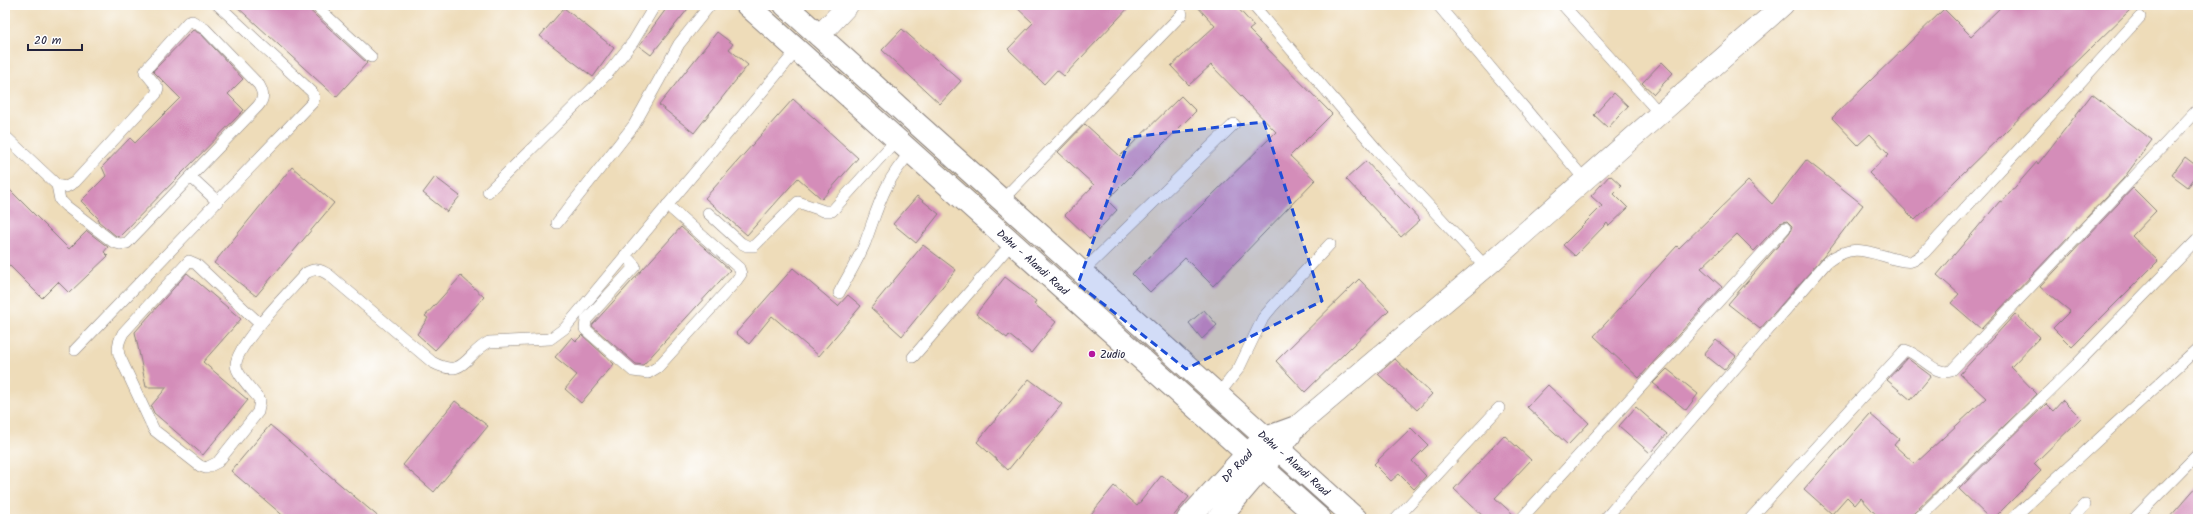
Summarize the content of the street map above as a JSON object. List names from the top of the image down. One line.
{"streets":{"main road":["Dehu - Alandi Road","DP Road"]},"crossings":[["Dehu - Alandi Road","DP Road"]],"places":["Zudio"],"scale_bar":"20 m"}
